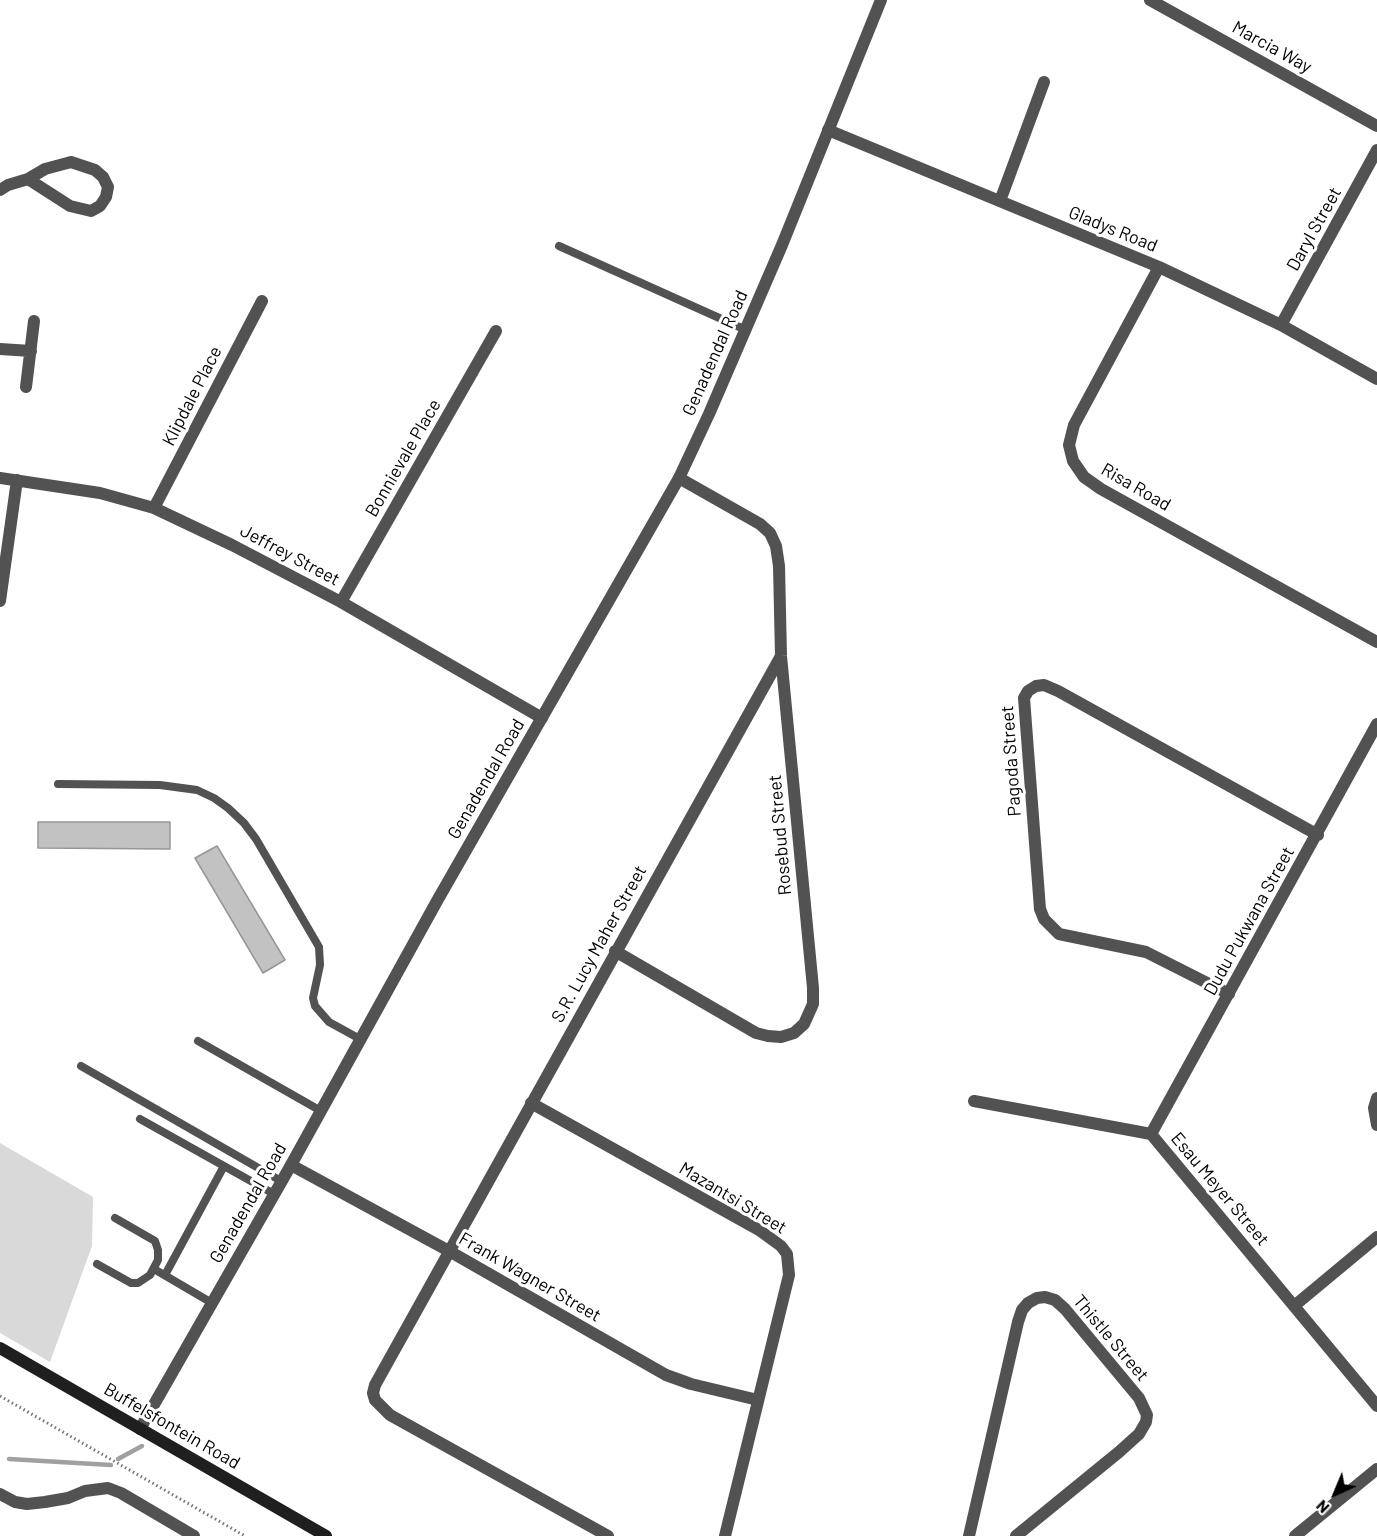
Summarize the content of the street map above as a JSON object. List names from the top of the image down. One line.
{"streets":{"main road":["Buffelsfontein Road"],"street":["Marcia Way","Gladys Road","Daryl Street","Genadendal Road","Klipdale Place","Bonnievale Place","Risa Road","Jeffrey Street","Pagoda Street","Rosebud Street","Dudu Pukwana Street","S.R. Lucy Maher Street","Esau Meyer Street","Mazantsi Street","Frank Wagner Street","Thistle Street"]},"crossings":[["Gladys Road","Daryl Street"],["Gladys Road","Genadendal Road"],["Gladys Road","Risa Road"],["Genadendal Road","Jeffrey Street"],["Genadendal Road","Rosebud Street"],["Genadendal Road","Frank Wagner Street"],["Genadendal Road","Buffelsfontein Road"],["Klipdale Place","Jeffrey Street"],["Bonnievale Place","Jeffrey Street"],["Pagoda Street","Dudu Pukwana Street"],["Rosebud Street","S.R. Lucy Maher Street"],["Dudu Pukwana Street","Esau Meyer Street"],["S.R. Lucy Maher Street","Mazantsi Street"],["S.R. Lucy Maher Street","Frank Wagner Street"],["Mazantsi Street","Frank Wagner Street"]],"north":"bottom left"}
